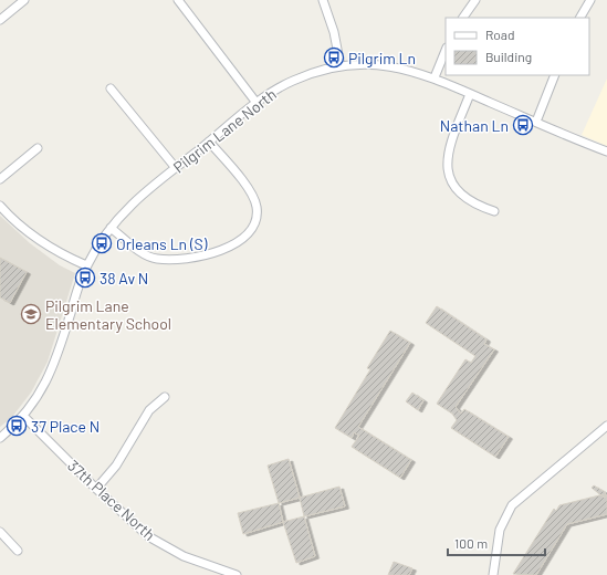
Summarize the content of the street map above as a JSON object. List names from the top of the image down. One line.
{"streets":{"street":["Pilgrim Lane North","37th Place North"]},"crossings":[["Pilgrim Lane North","37th Place North"]],"places":{"bus stop":["Pilgrim Ln","Nathan Ln","Orleans Ln (S)","38 Av N","37 Place N"],"school or university":["Pilgrim Lane Elementary School"]},"legend":["Road","Building"],"scale_bar":"100 m"}
